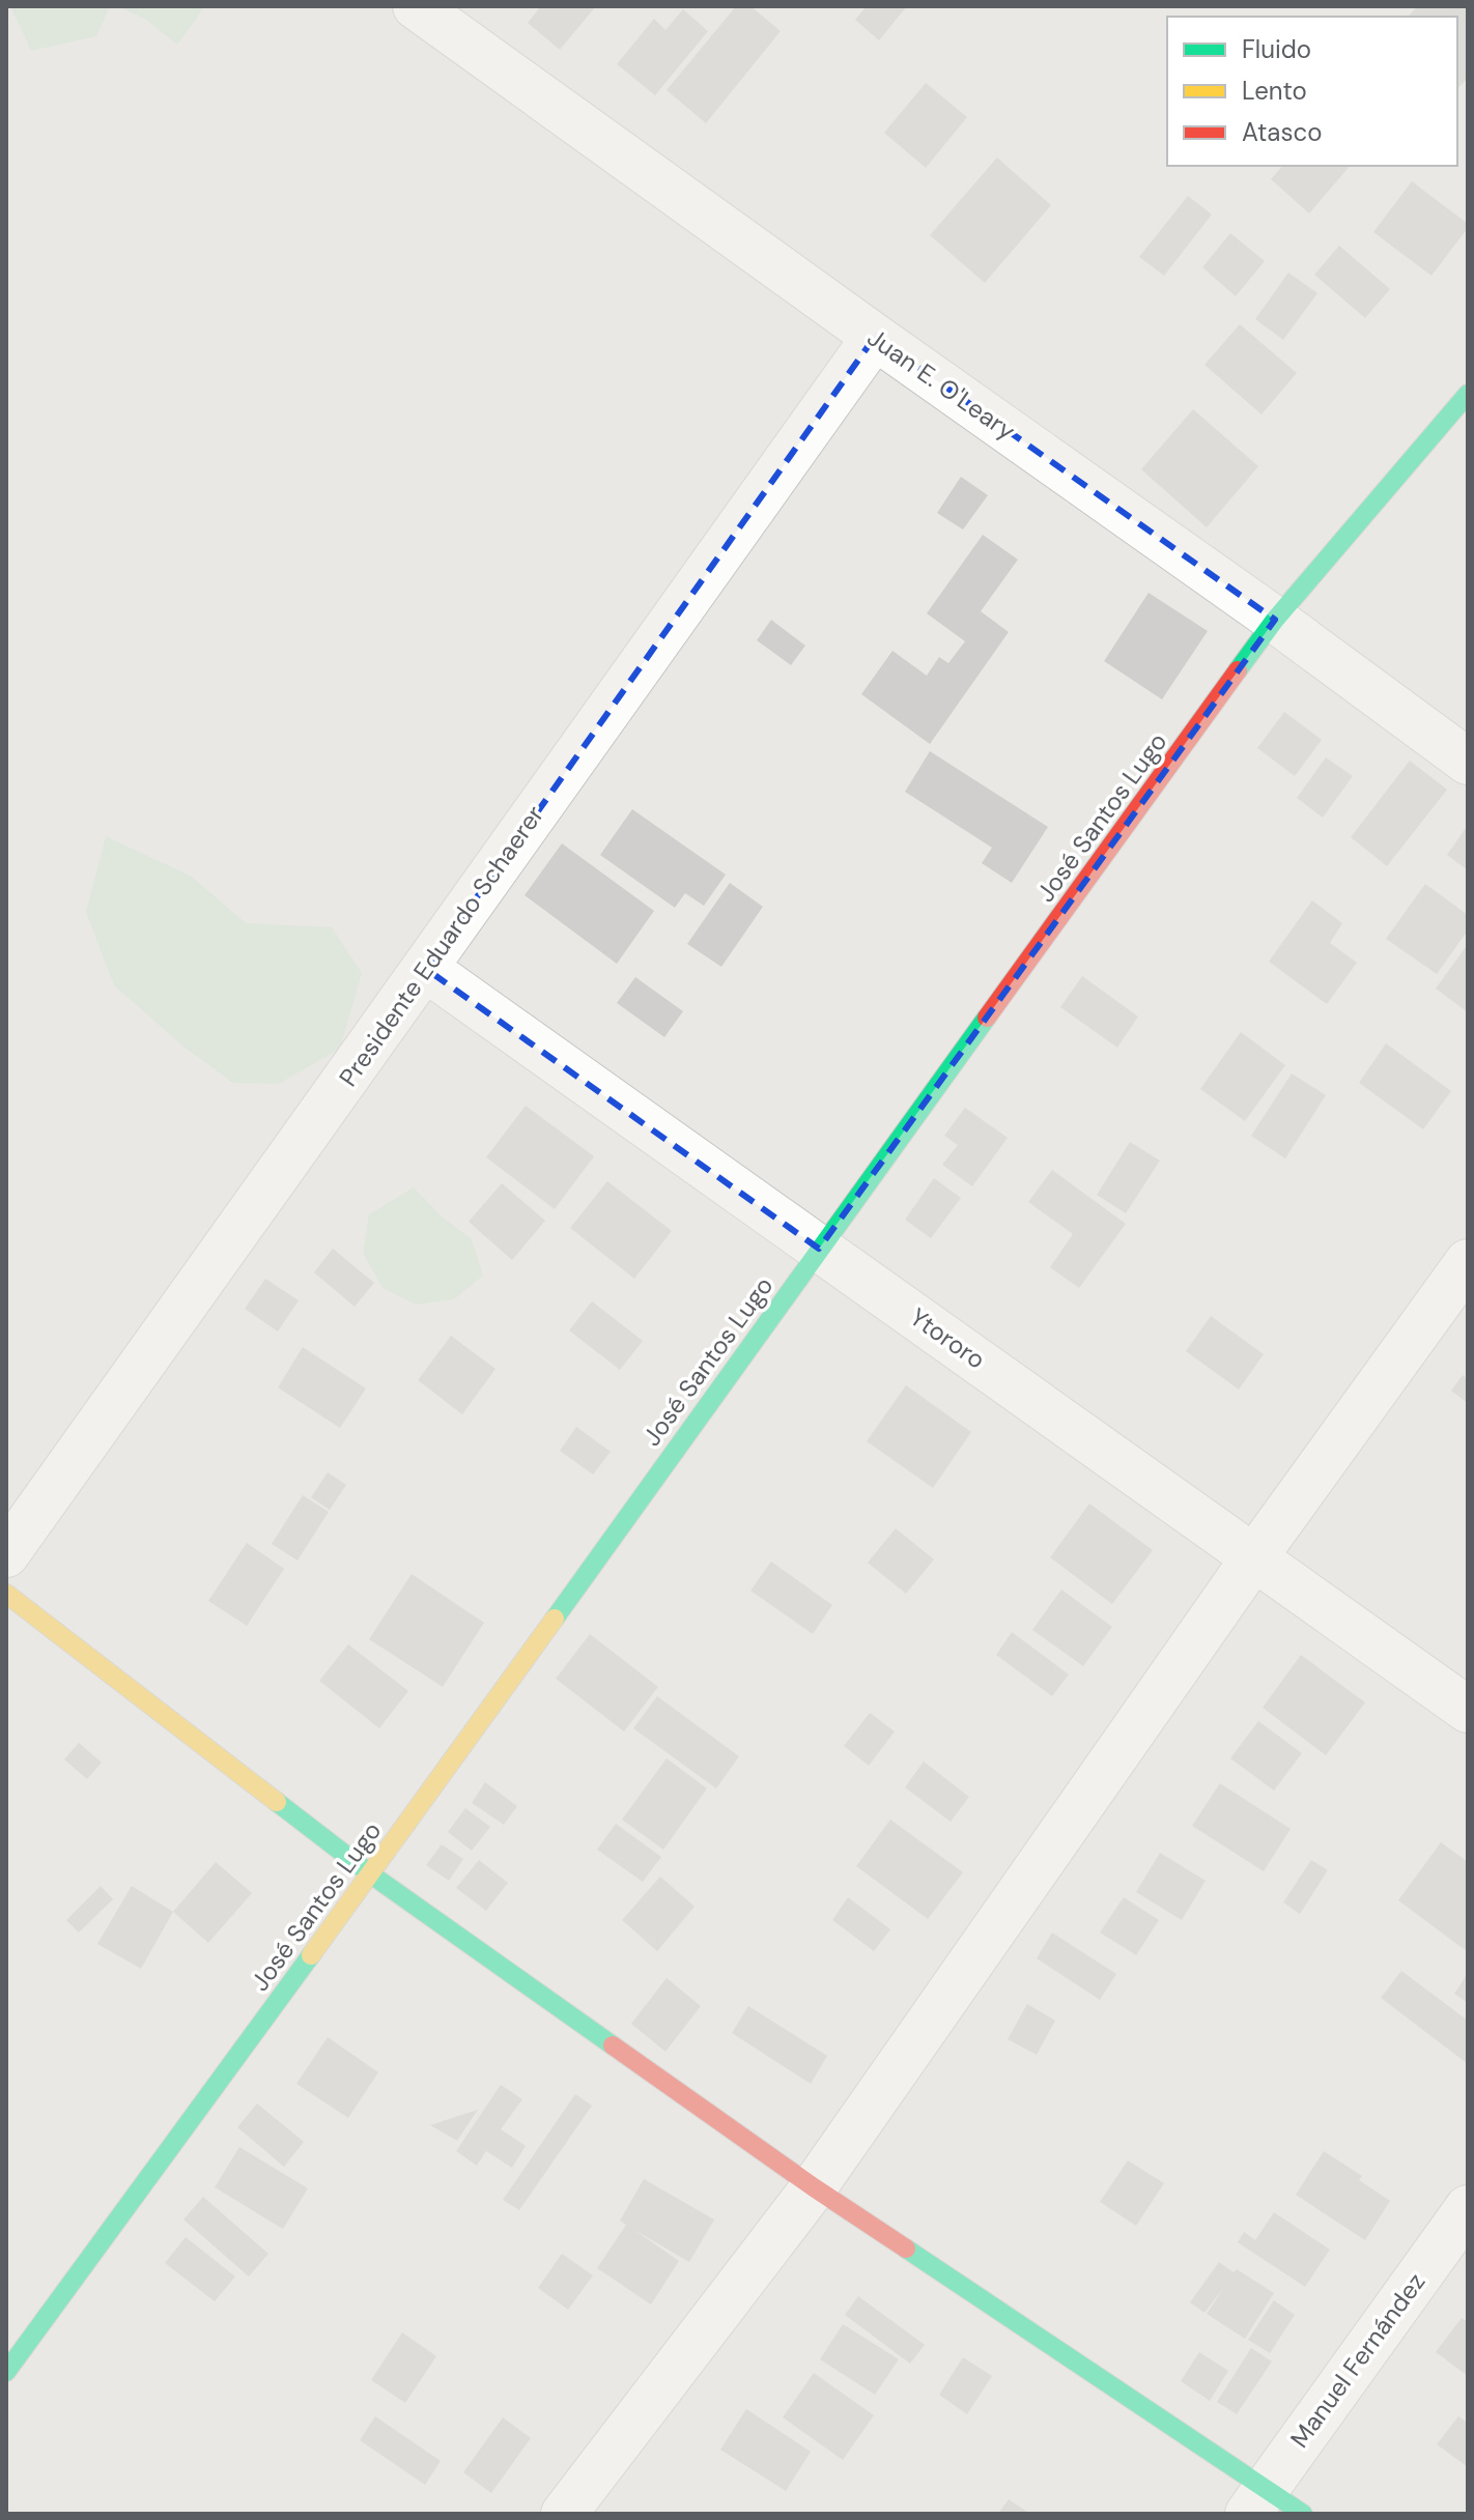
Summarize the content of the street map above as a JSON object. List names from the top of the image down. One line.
{"streets":{"street":["Juan E. O'Leary","José Santos Lugo","Presidente Eduardo Schaerer","Ytororo","Manuel Fernández"]},"crossings":[["Juan E. O'Leary","José Santos Lugo"],["Juan E. O'Leary","Presidente Eduardo Schaerer"],["José Santos Lugo","Ytororo"],["Presidente Eduardo Schaerer","Ytororo"]],"legend":["Fluido","Lento","Atasco"]}
